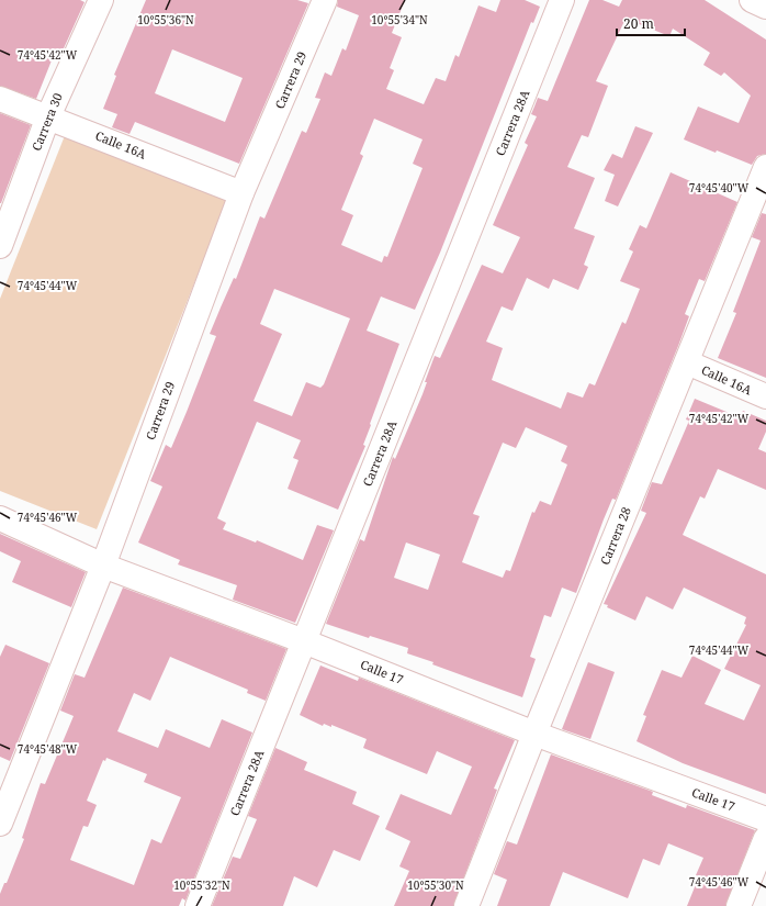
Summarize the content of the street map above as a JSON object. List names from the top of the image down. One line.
{"streets":{"street":["Carrera 29","Carrera 30","Carrera 28A","Calle 16A","Carrera 28","Calle 17"]},"crossings":[["Carrera 29","Calle 16A"],["Carrera 29","Calle 17"],["Carrera 30","Calle 16A"],["Carrera 28A","Calle 17"],["Calle 16A","Carrera 28"],["Carrera 28","Calle 17"]],"scale_bar":"20 m","coordinates":["10°55'36\"N","10°55'34\"N","74°45'42\"W","74°45'40\"W","74°45'44\"W","74°45'46\"W","74°45'48\"W","10°55'32\"N","10°55'30\"N"]}
